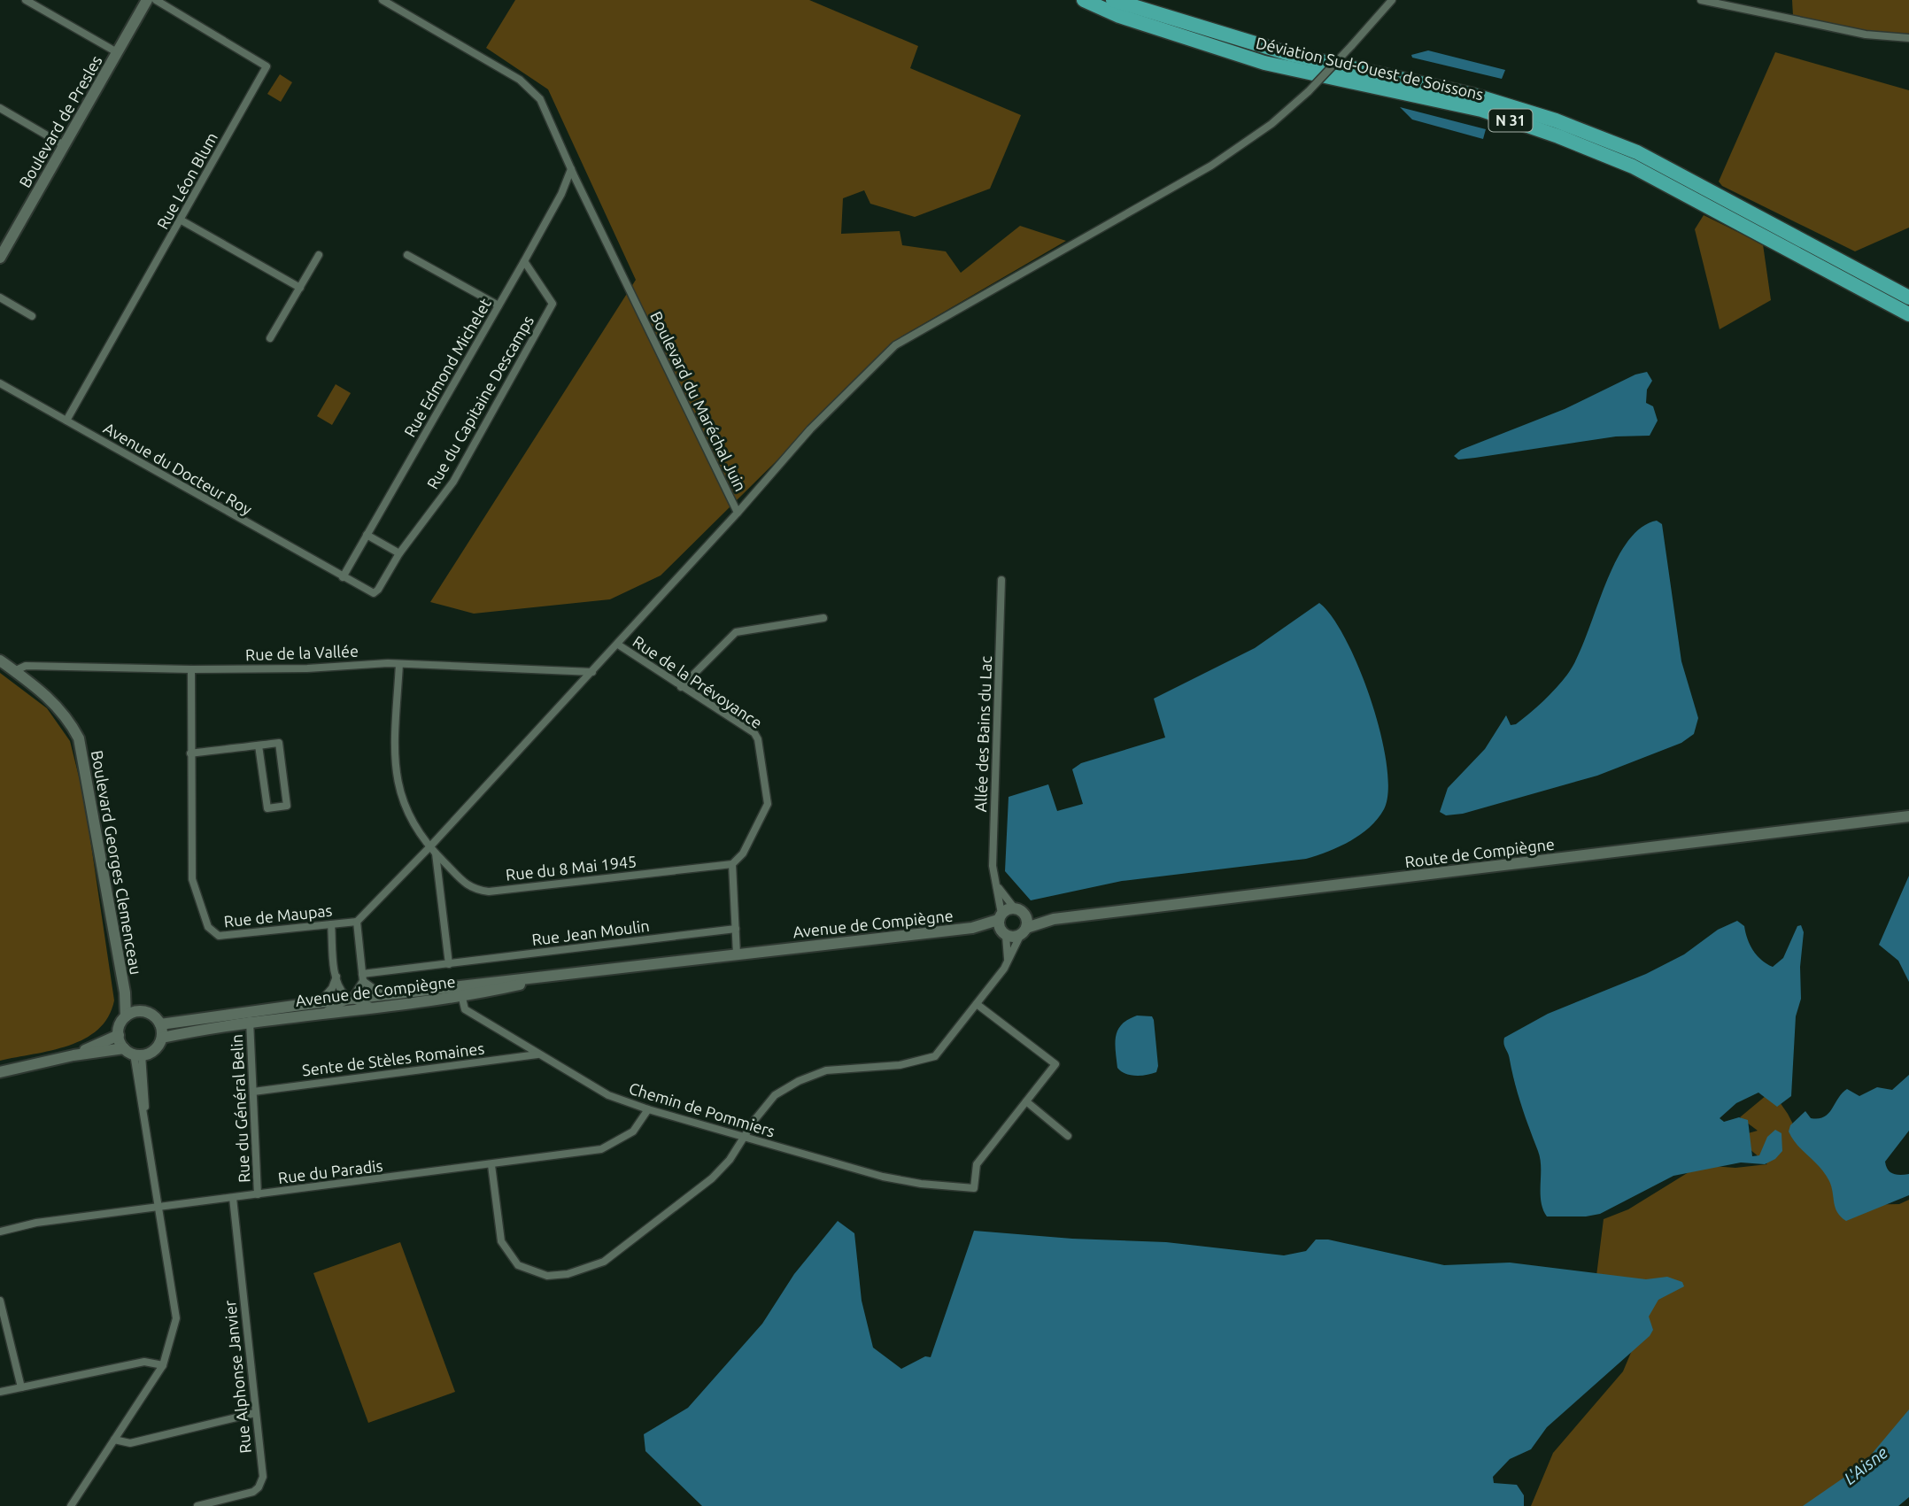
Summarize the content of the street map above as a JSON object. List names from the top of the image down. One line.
{"streets":{"highway":["Déviation Sud-Ouest de Soissons","N 31"],"main road":["Boulevard de Presles","Route de Compiègne","Boulevard Georges Clemenceau","Avenue de Compiègne"],"street":["Rue Léon Blum","Rue Edmond Michelet","Boulevard du Maréchal Juin","Rue du Capitaine Descamps","Avenue du Docteur Roy","Rue de la Vallée","Rue de la Prévoyance","Allée des Bains du Lac","Rue du 8 Mai 1945","Rue de Maupas","Rue Jean Moulin","Sente de Stèles Romaines","Rue du Général Belin","Chemin de Pommiers","Rue du Paradis","Rue Alphonse Janvier"]},"crossings":[["Rue Léon Blum","Avenue du Docteur Roy"],["Rue Edmond Michelet","Boulevard du Maréchal Juin"],["Rue Edmond Michelet","Rue du Capitaine Descamps"],["Rue Edmond Michelet","Avenue du Docteur Roy"],["Boulevard du Maréchal Juin","Rue de la Vallée"],["Boulevard du Maréchal Juin","Rue de la Prévoyance"],["Boulevard du Maréchal Juin","Rue du 8 Mai 1945"],["Boulevard du Maréchal Juin","Rue de Maupas"],["Rue du Capitaine Descamps","Avenue du Docteur Roy"],["Rue de la Vallée","Boulevard Georges Clemenceau"],["Rue de la Vallée","Rue de Maupas"],["Rue de la Prévoyance","Rue du 8 Mai 1945"],["Allée des Bains du Lac","Avenue de Compiègne"],["Boulevard Georges Clemenceau","Avenue de Compiègne"],["Avenue de Compiègne","Rue du Général Belin"],["Avenue de Compiègne","Chemin de Pommiers"],["Sente de Stèles Romaines","Rue du Général Belin"],["Sente de Stèles Romaines","Chemin de Pommiers"],["Rue du Général Belin","Rue du Paradis"],["Chemin de Pommiers","Rue du Paradis"],["Rue du Paradis","Rue Alphonse Janvier"]],"water":["L'Aisne"]}
